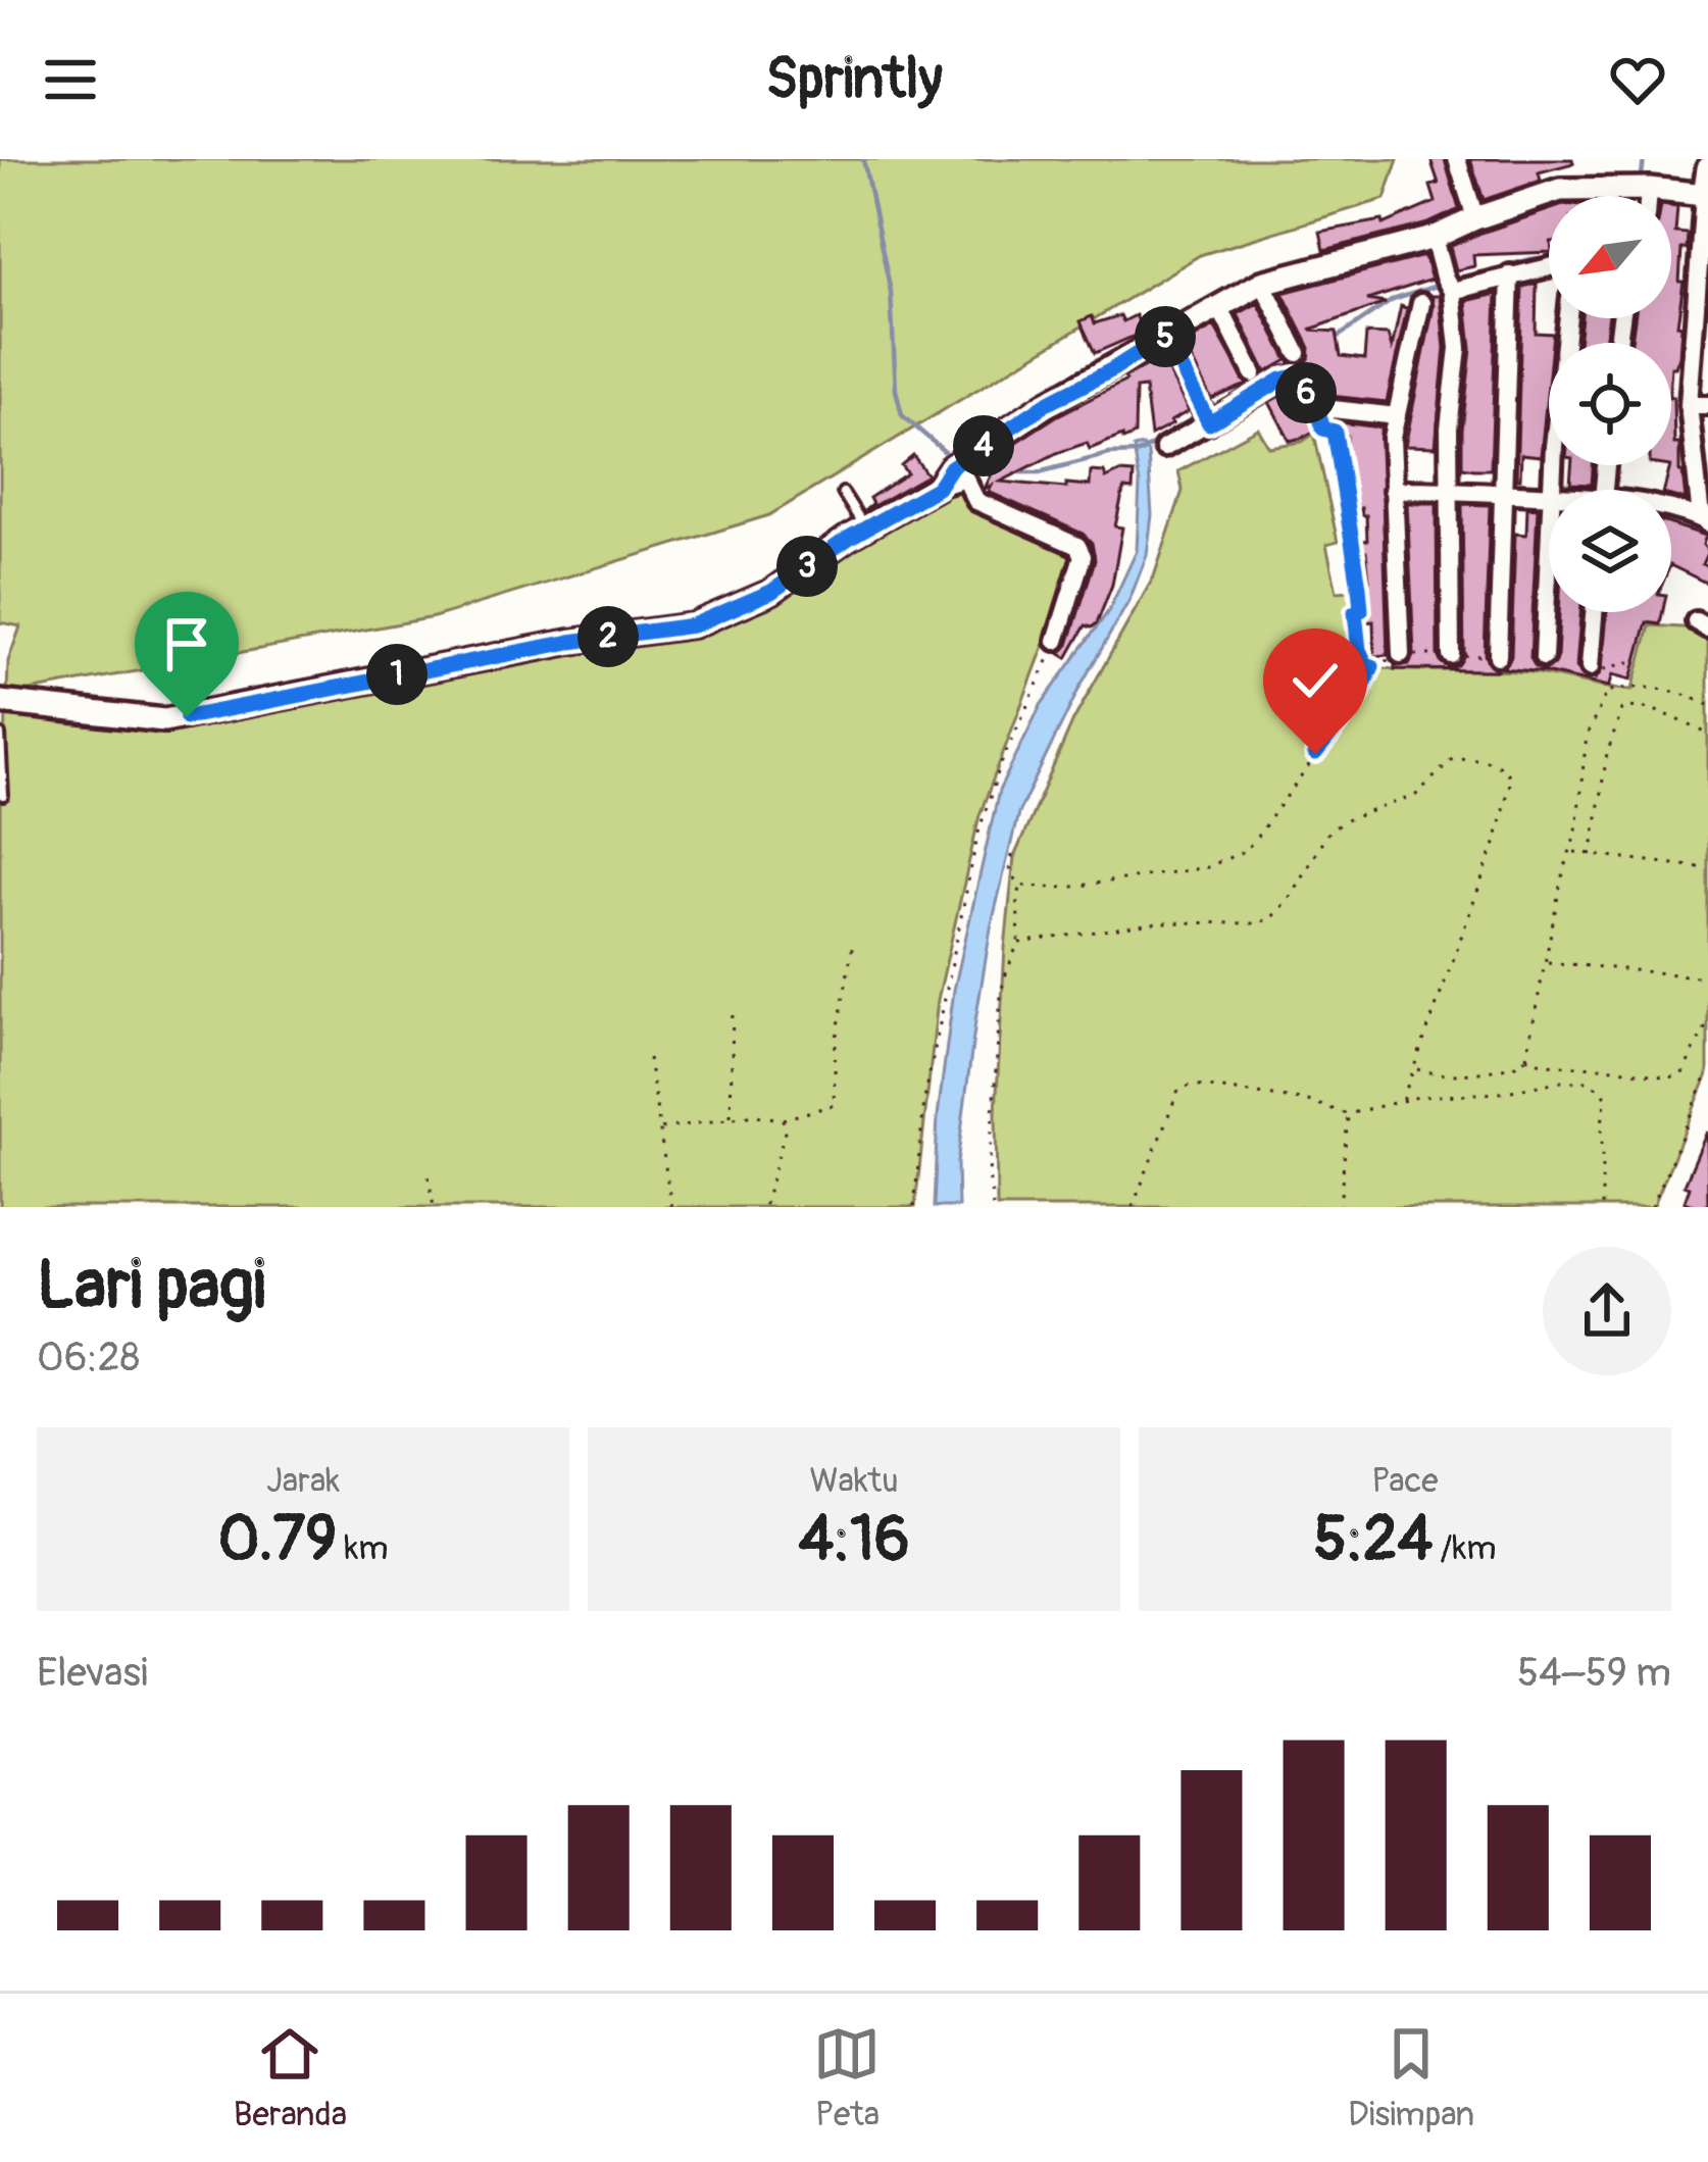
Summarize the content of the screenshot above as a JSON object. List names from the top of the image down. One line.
{"north":"bottom left","page":{"header":"Sprintly","pins":["5","6","4","3","2","1"],"heading":["Lari pagi","06:28"],"stats":[["Jarak","0.79 km"],["Waktu","4:16"],["Pace","5:24 /km"]],"chart":["Elevasi","54–59 m"],"tabs":["Beranda","Peta","Disimpan"]}}
